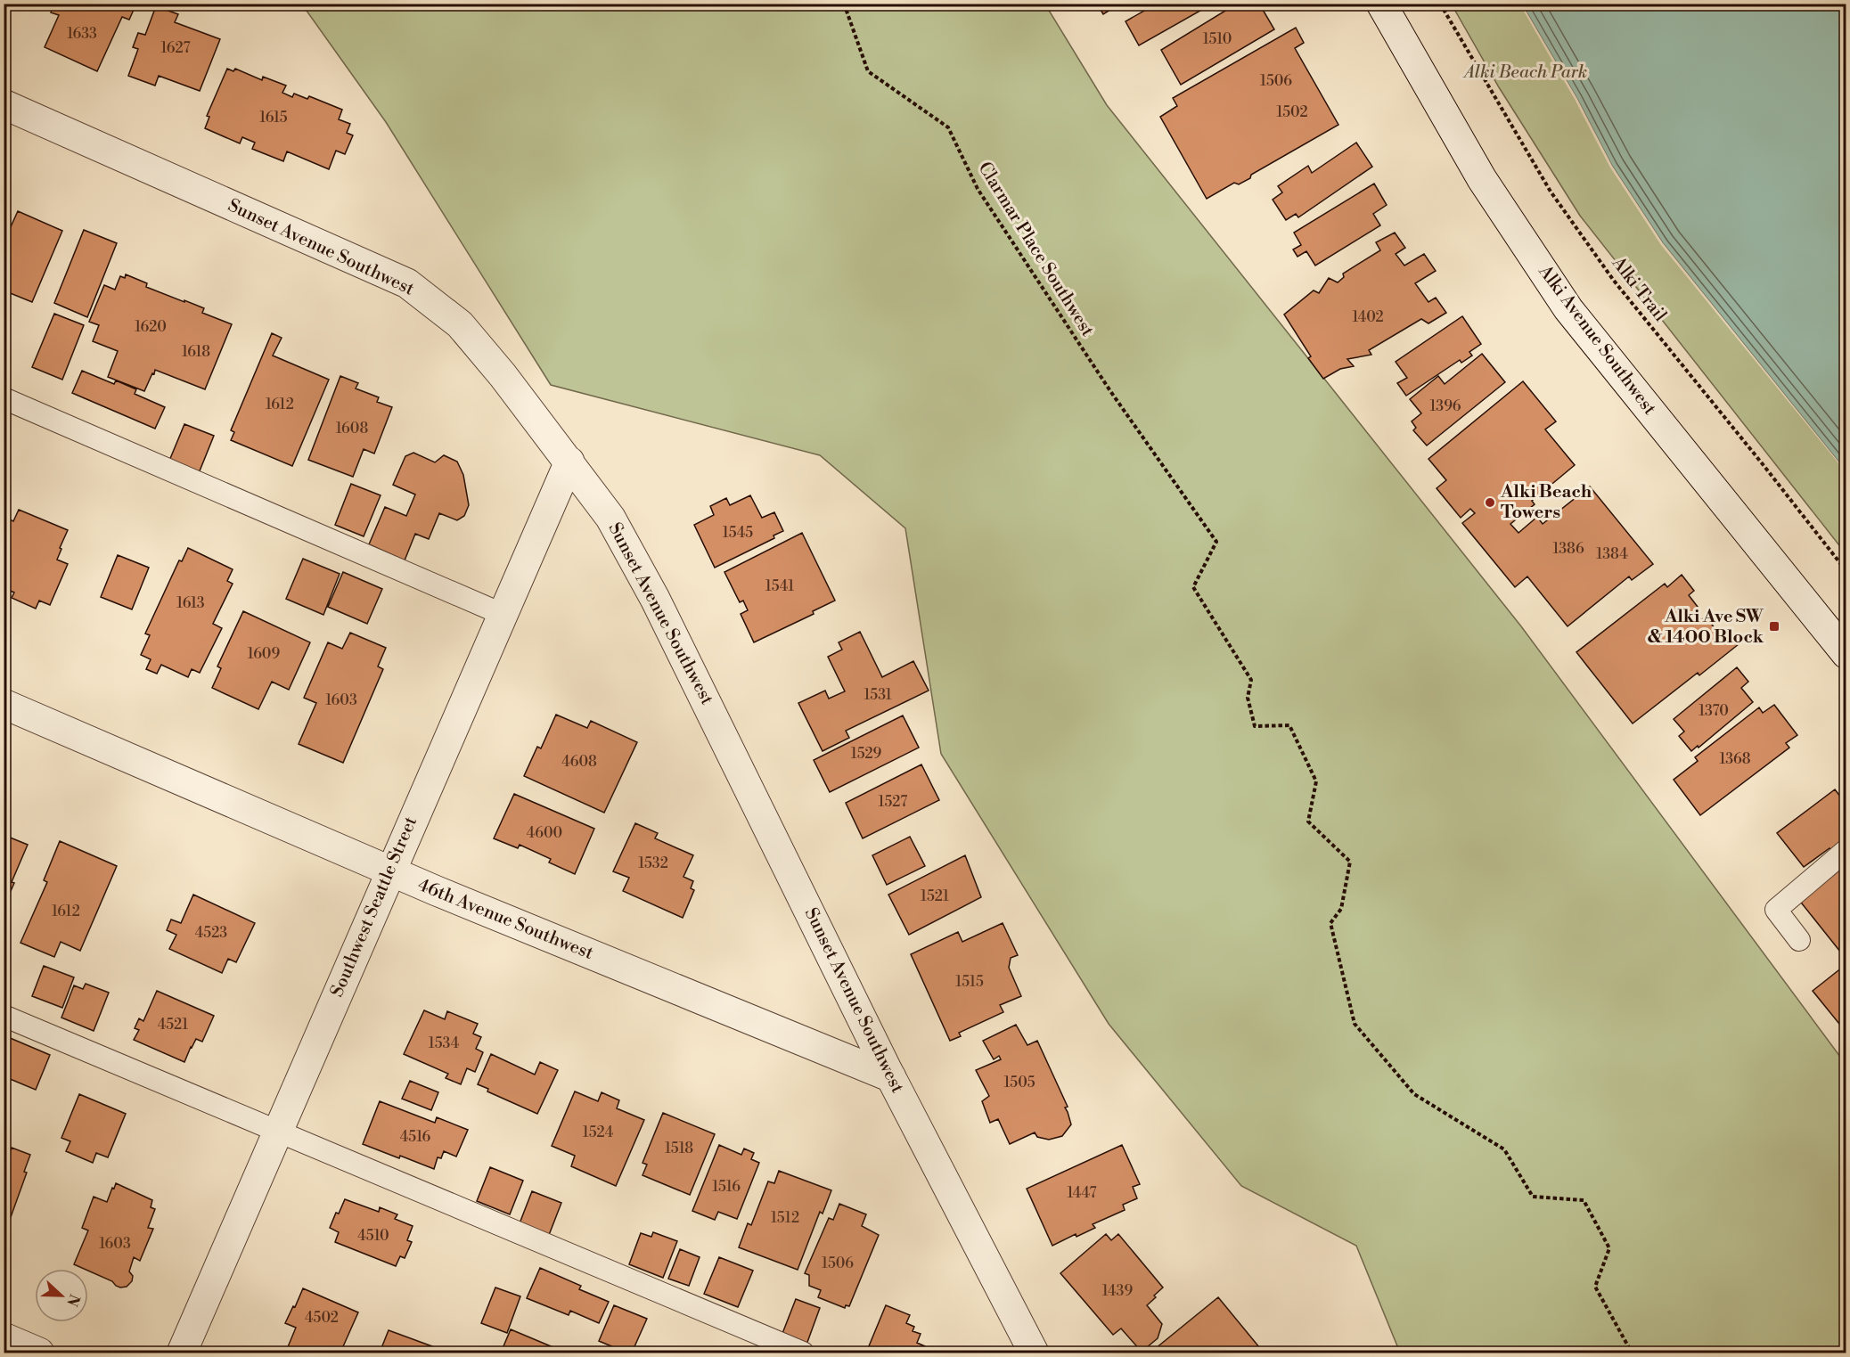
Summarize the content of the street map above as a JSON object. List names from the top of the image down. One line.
{"streets":{"street":["Sunset Avenue Southwest","Alki Avenue Southwest","Southwest Seattle Street","46th Avenue Southwest"],"path":["Clarmar Place Southwest","Alki Trail"]},"crossings":[["Sunset Avenue Southwest","Southwest Seattle Street"],["Sunset Avenue Southwest","46th Avenue Southwest"],["Southwest Seattle Street","46th Avenue Southwest"]],"parks":["Alki Beach Park"],"places":{"other":["Alki Beach Towers"],"transit":["Alki Ave SW & 1400 Block"]},"house_numbers":["1633","1510","1627","1506","1502","1615","1402","1620","1618","1612","1396","1608","1545","1386","1384","1541","1613","1609","1531","1603","1370","1529","1368","4608","1527","4600","1532","1521","1612","4523","1515","4521","1534","1505","1524","4516","1518","1516","1447","1512","4510","1603","1506","1439","4502"],"north":"right"}
